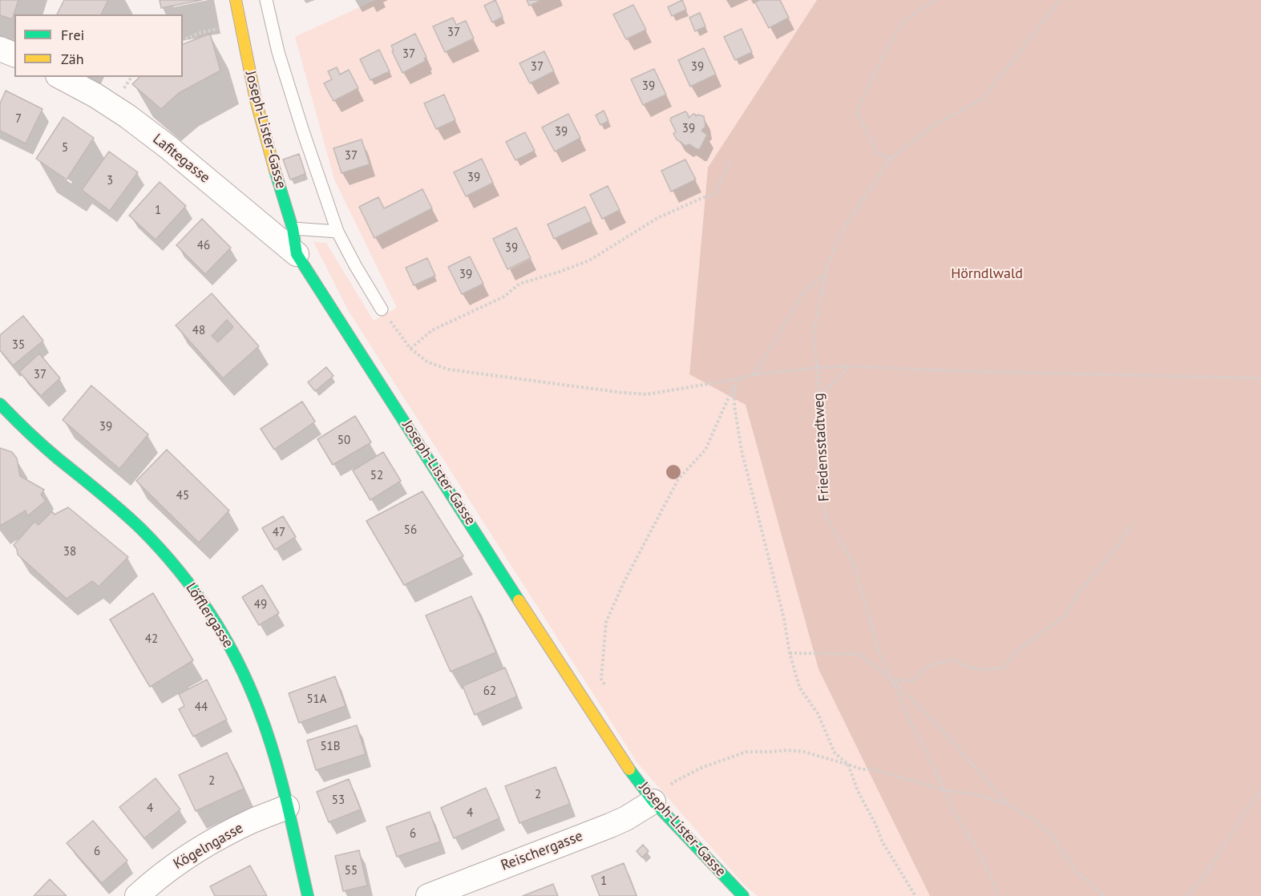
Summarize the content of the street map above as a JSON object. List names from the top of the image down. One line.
{"streets":{"street":["Joseph-Lister-Gasse","Lafitegasse","Löfflergasse","Kögelngasse","Reischergasse"],"path":["Friedensstadtweg"]},"crossings":[["Joseph-Lister-Gasse","Lafitegasse"],["Joseph-Lister-Gasse","Reischergasse"],["Löfflergasse","Kögelngasse"]],"parks":["Hörndlwald"],"house_numbers":["37","37","37","39","39","7","39","39","5","37","39","3","1","46","39","39","48","35","37","39","50","52","45","56","47","38","49","42","62","51A","44","51B","2","2","53","4","4","6","6","55","1"],"legend":["Frei","Zäh"]}
